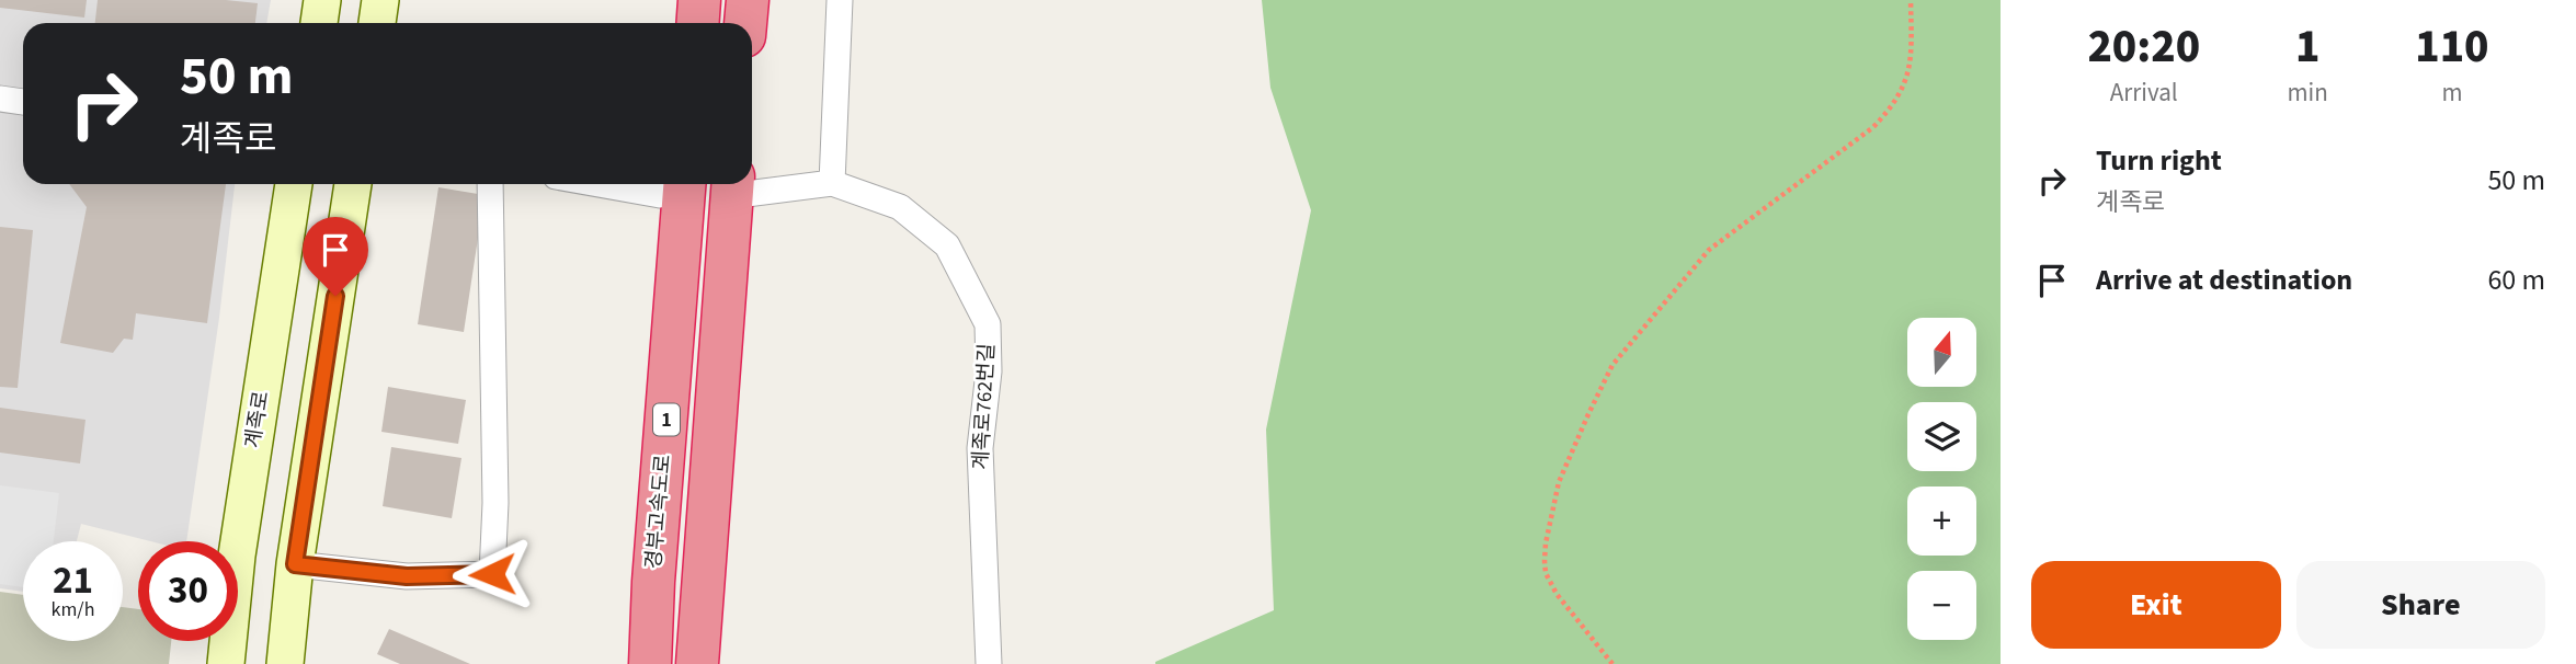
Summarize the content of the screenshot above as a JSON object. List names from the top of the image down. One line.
{"streets":{"highway":["1","경부고속도로"],"main road":["계족로"],"street":["계족로762번길"]},"north":"top","page":{"eta":["20:20","Arrival","1","min","110","m"],"turn":["50 m","계족로"],"list":[{"name":"Turn right","note":"계족로","value":"50 m"},{"name":"Arrive at destination","value":"60 m"}],"map_buttons":["+","−"],"speed":"21 km/h","limit":"30","buttons":["Exit","Share"]}}
